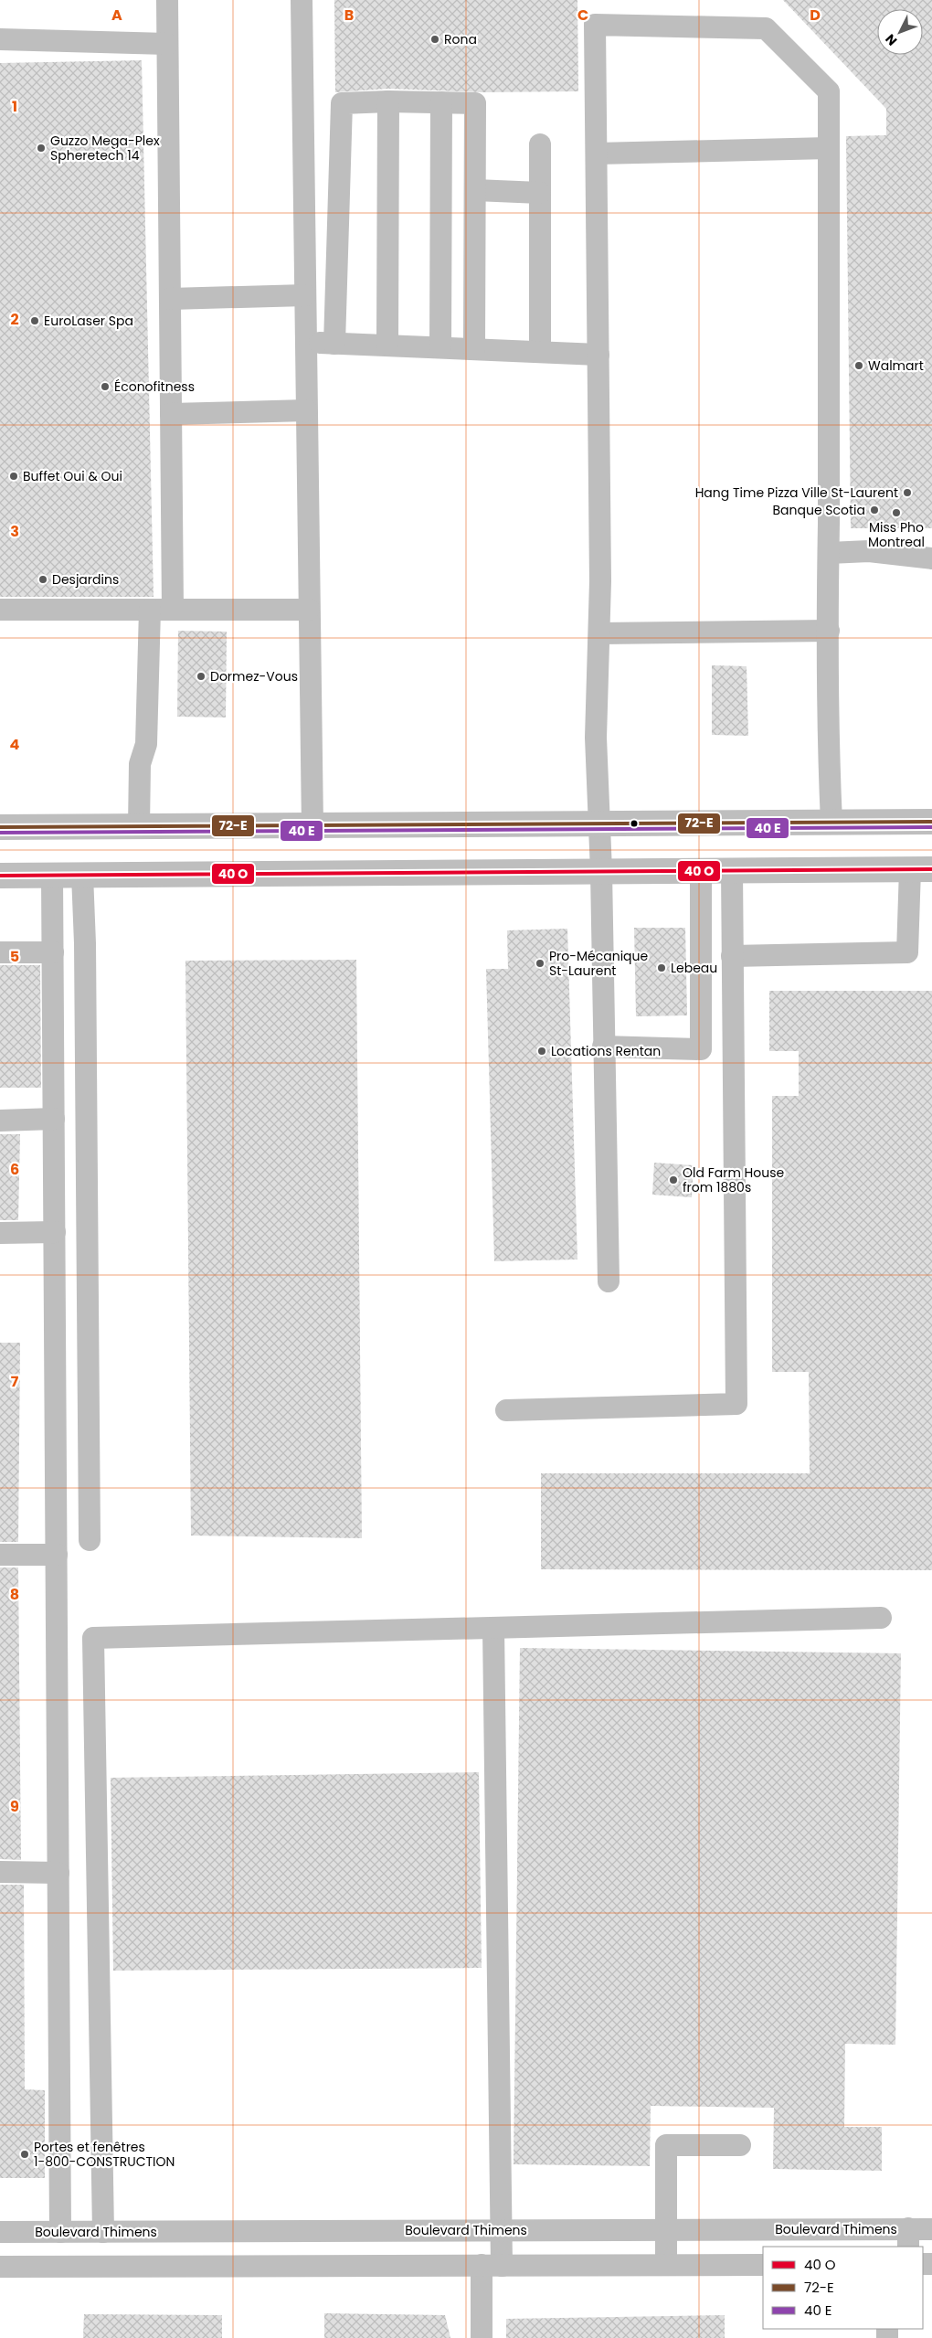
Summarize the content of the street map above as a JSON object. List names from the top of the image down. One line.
{"streets":{"street":["Boulevard Thimens"]},"places":["Rona","Guzzo Mega-Plex Spheretech 14","EuroLaser Spa","Walmart","Éconofitness","Buffet Oui & Oui","Hang Time Pizza Ville St-Laurent","Banque Scotia","Miss Pho Montreal","Desjardins","Dormez-Vous","Pro-Mécanique St-Laurent","Lebeau","Locations Rentan","Old Farm House from 1880s","Portes et fenêtres 1-800-CONSTRUCTION"],"lines":["transit line 72-E"],"legend":["40 O","72-E","40 E"],"north":"bottom left","grid":{"columns":["A","B","C","D"],"rows":["1","2","3","4","5","6","7","8","9"]}}
